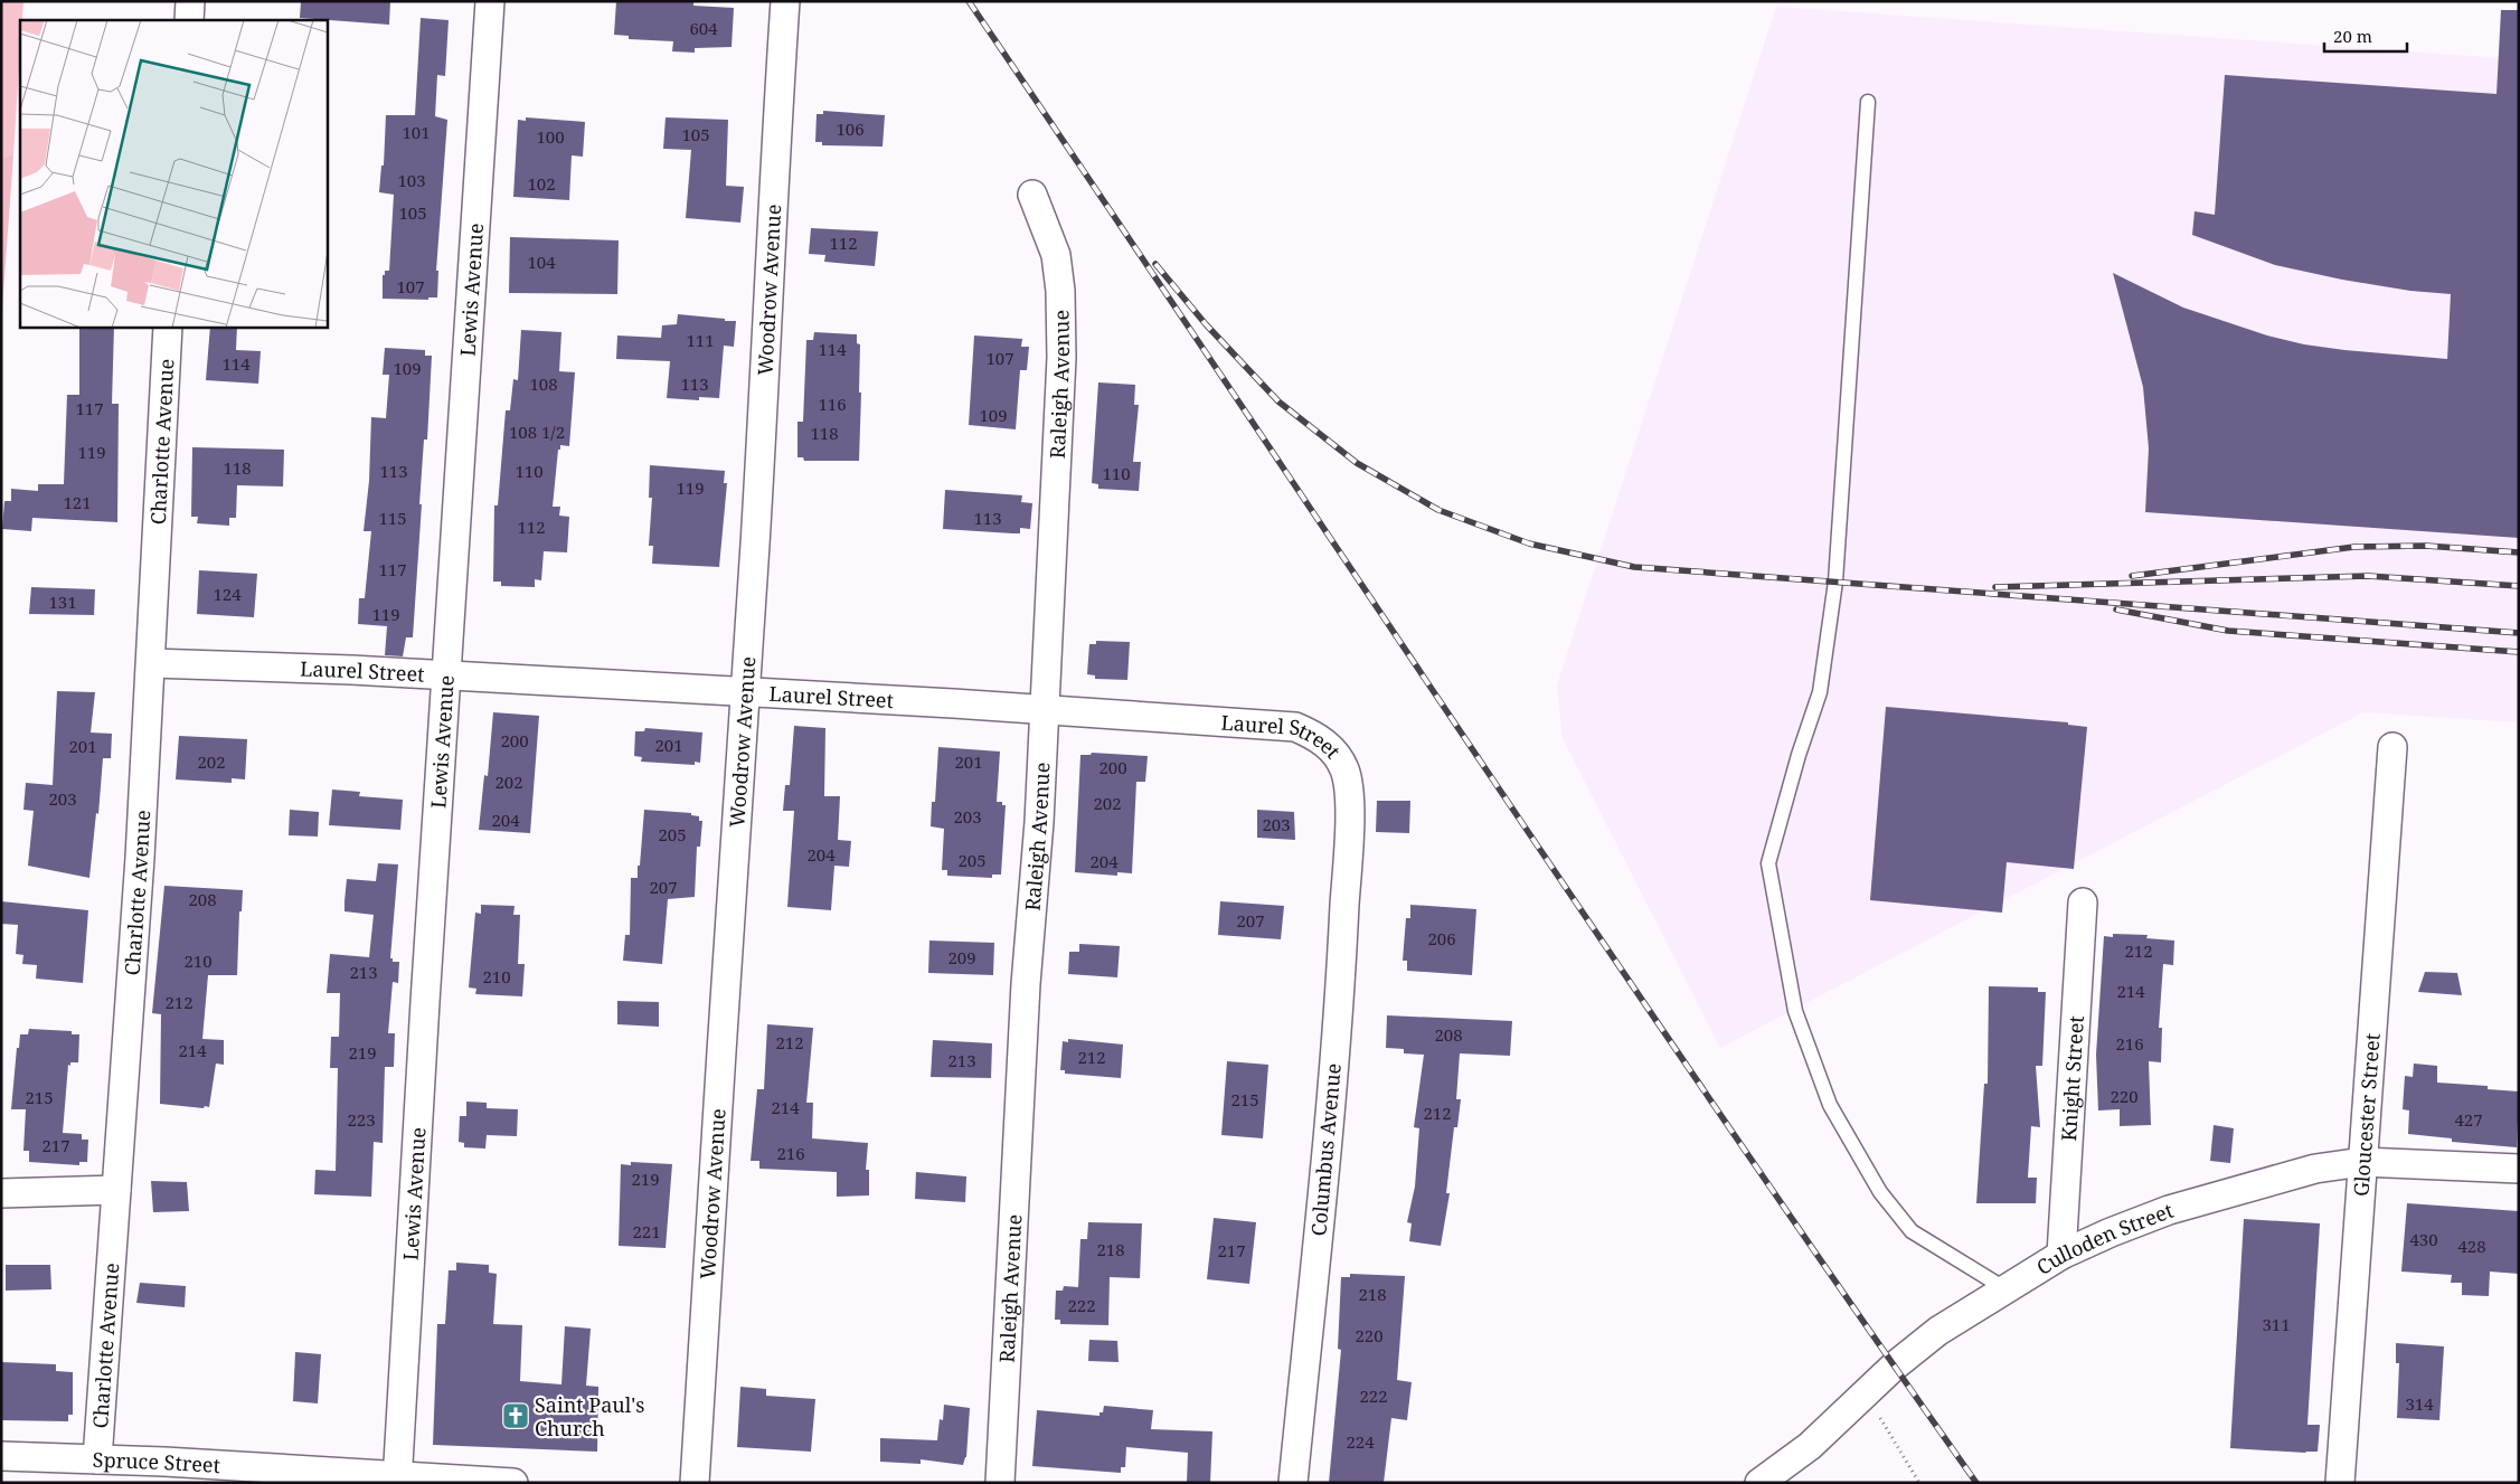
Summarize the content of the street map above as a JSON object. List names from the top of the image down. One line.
{"streets":{"street":["Lewis Avenue","Woodrow Avenue","Raleigh Avenue","Charlotte Avenue","Laurel Street","Knight Street","Gloucester Street","Columbus Avenue","Culloden Street","Spruce Street"]},"crossings":[["Lewis Avenue","Laurel Street"],["Lewis Avenue","Spruce Street"],["Woodrow Avenue","Laurel Street"],["Raleigh Avenue","Laurel Street"],["Charlotte Avenue","Laurel Street"],["Charlotte Avenue","Spruce Street"],["Laurel Street","Columbus Avenue"],["Knight Street","Culloden Street"],["Gloucester Street","Culloden Street"]],"places":{"church":["Saint Paul's Church"]},"house_numbers":["604","106","101","105","100","103","102","105","112","104","107","111","114","107","114","109","108","113","116","117","109","108 1/2","118","119","118","113","110","110","119","121","115","113","112","117","124","131","119","200","201","201","202","201","200","202","203","202","203","204","203","205","204","205","204","207","208","207","206","212","209","210","213","210","214","212","208","212","216","214","219","212","213","220","215","215","214","212","223","427","217","216","219","221","430","428","218","217","218","222","311","220","222","314","224"],"scale_bar":"20 m"}
